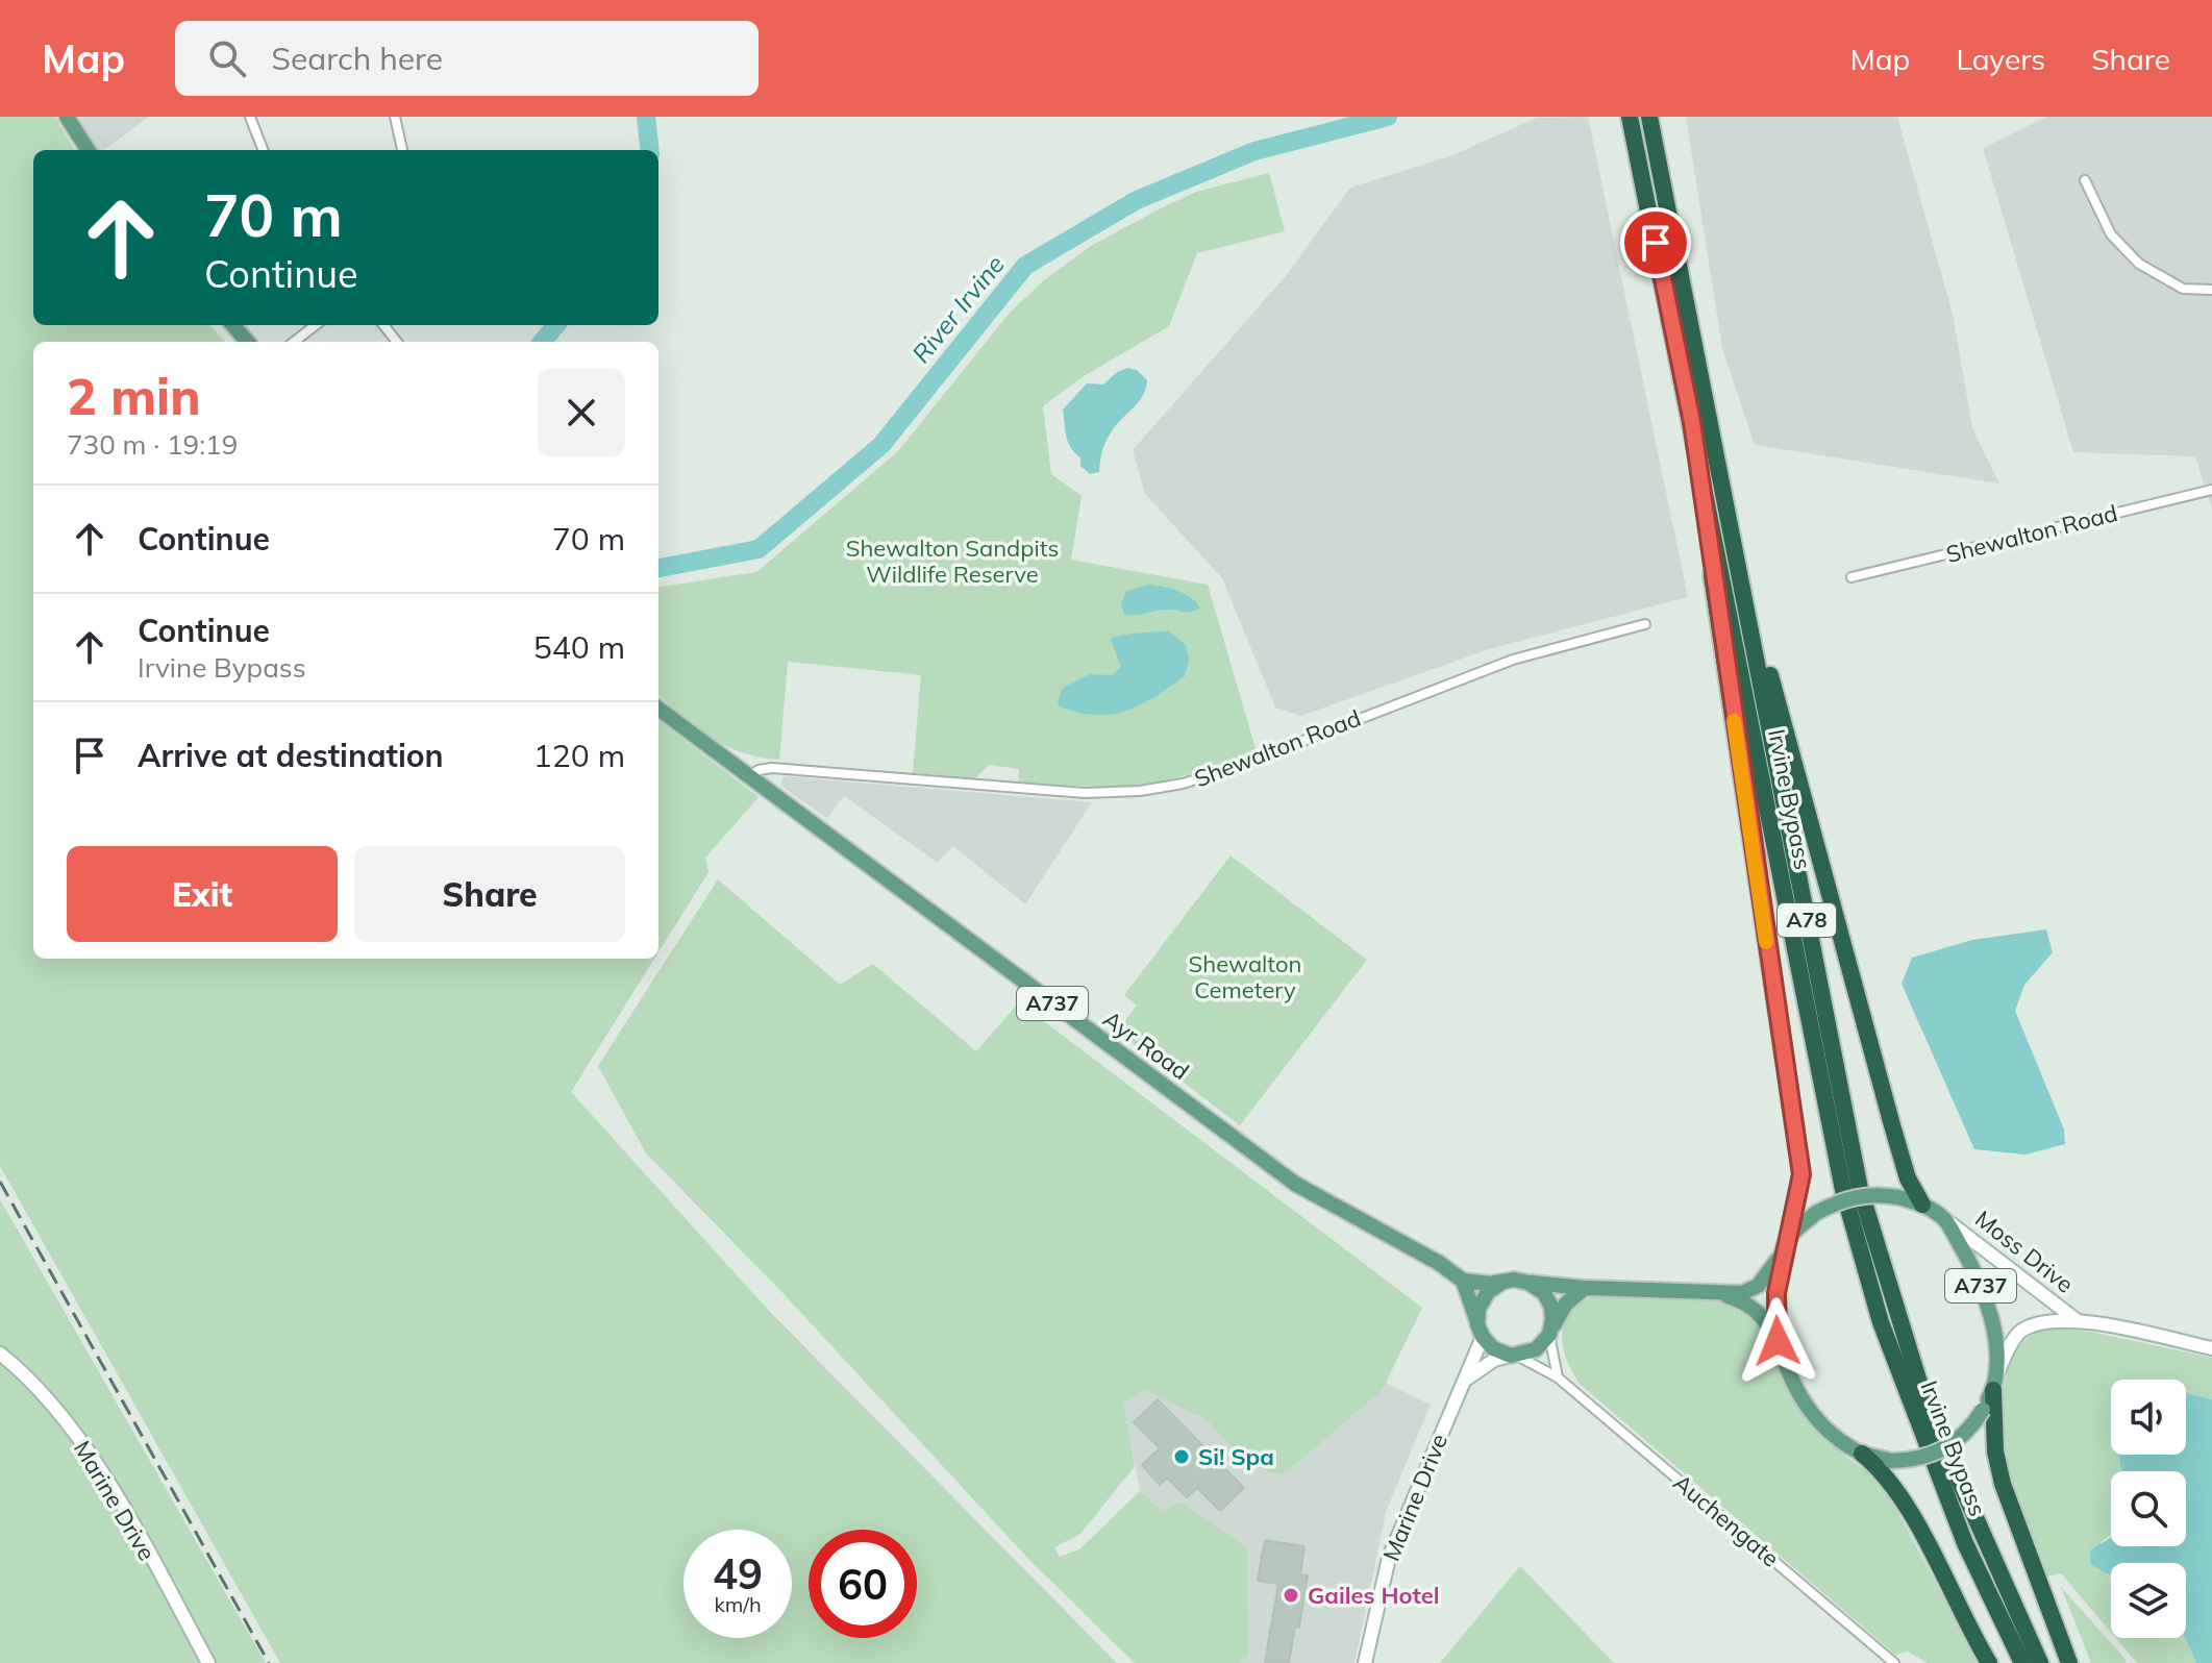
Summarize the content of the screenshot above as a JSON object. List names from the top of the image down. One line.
{"streets":{"highway":["Irvine Bypass","A78"],"main road":["A737","Ayr Road"],"street":["Shewalton Road","Moss Drive","Marine Drive","Auchengate"]},"crossings":[["Shewalton Road","Ayr Road"],["A737","Ayr Road"],["A737","Moss Drive"],["A737","Marine Drive"],["A737","Auchengate"],["Marine Drive","Auchengate"]],"water":["River Irvine"],"parks":["Shewalton Sandpits Wildlife Reserve","Shewalton Cemetery"],"places":["Si! Spa","Gailes Hotel"],"page":{"header":"Map","search":"Search here","nav":["Map","Layers","Share"],"turn":["70 m","Continue"],"heading":["2 min","730 m · 19:19"],"list":[{"name":"Continue","value":"70 m"},{"name":"Continue","note":"Irvine Bypass","value":"540 m"},{"name":"Arrive at destination","value":"120 m"}],"buttons":["Exit","Share"],"speed":"49 km/h","limit":"60"}}
